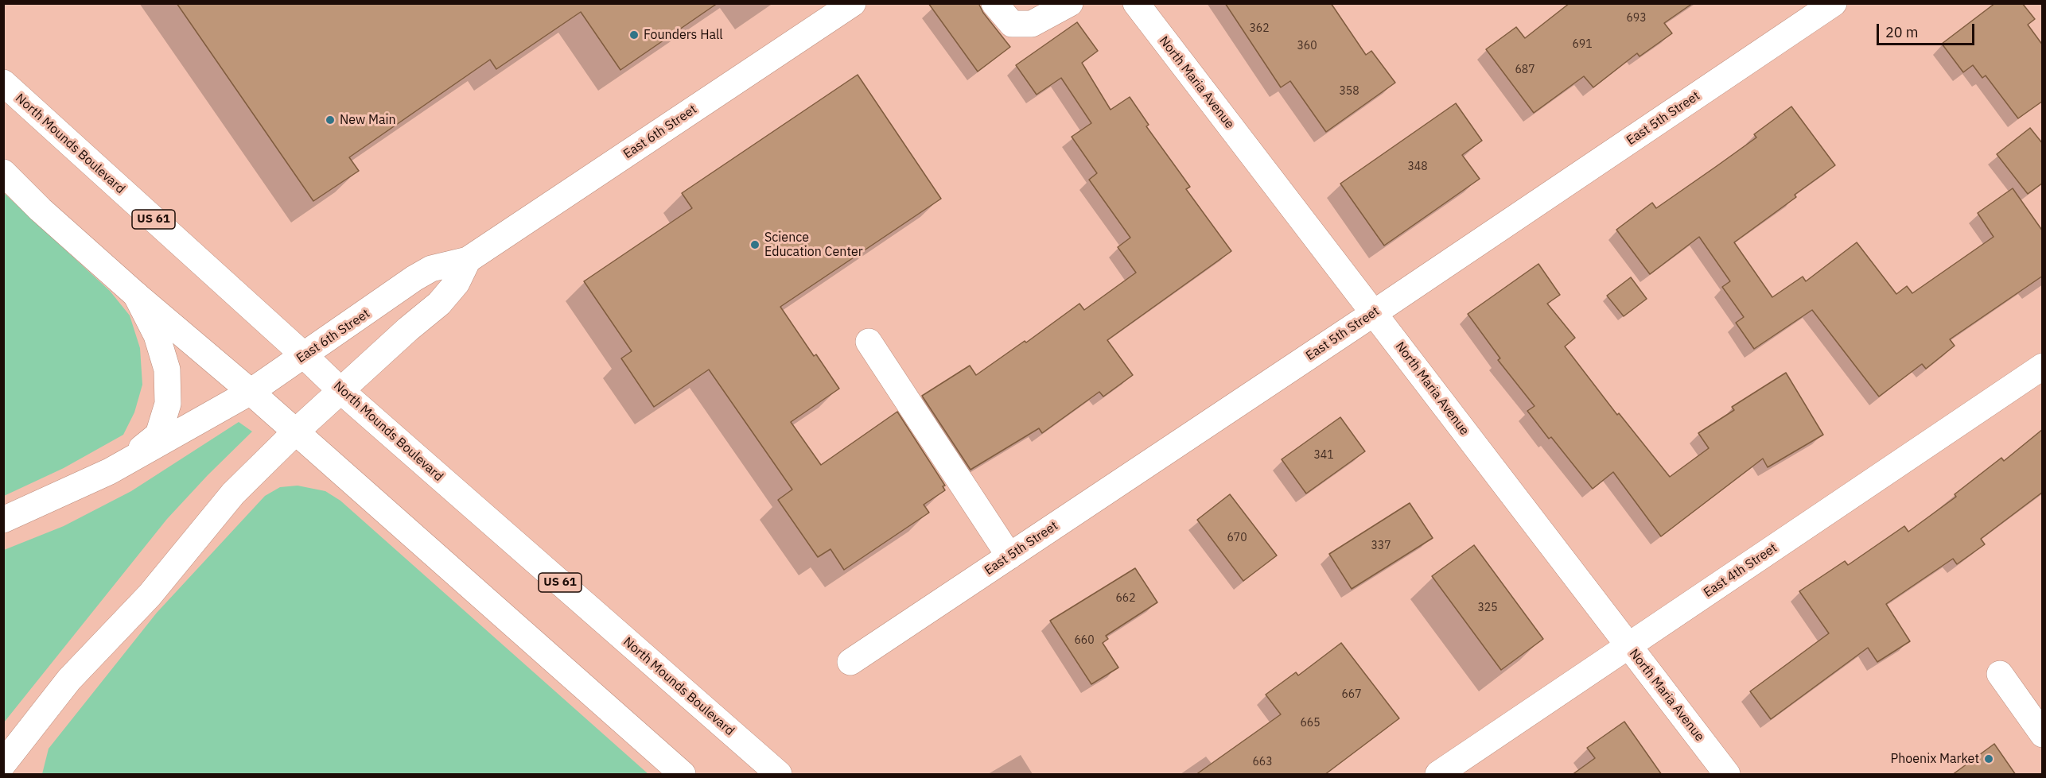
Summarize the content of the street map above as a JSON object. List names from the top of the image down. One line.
{"streets":{"main road":["North Maria Avenue","East 5th Street","East 6th Street","North Mounds Boulevard","US 61","East 4th Street"]},"crossings":[["North Maria Avenue","East 5th Street"],["North Maria Avenue","East 4th Street"],["East 6th Street","North Mounds Boulevard"]],"places":["Founders Hall","New Main","Science Education Center","Phoenix Market"],"house_numbers":["693","362","691","360","687","358","348","341","670","337","662","325","660","667","665","663"],"scale_bar":"20 m"}
